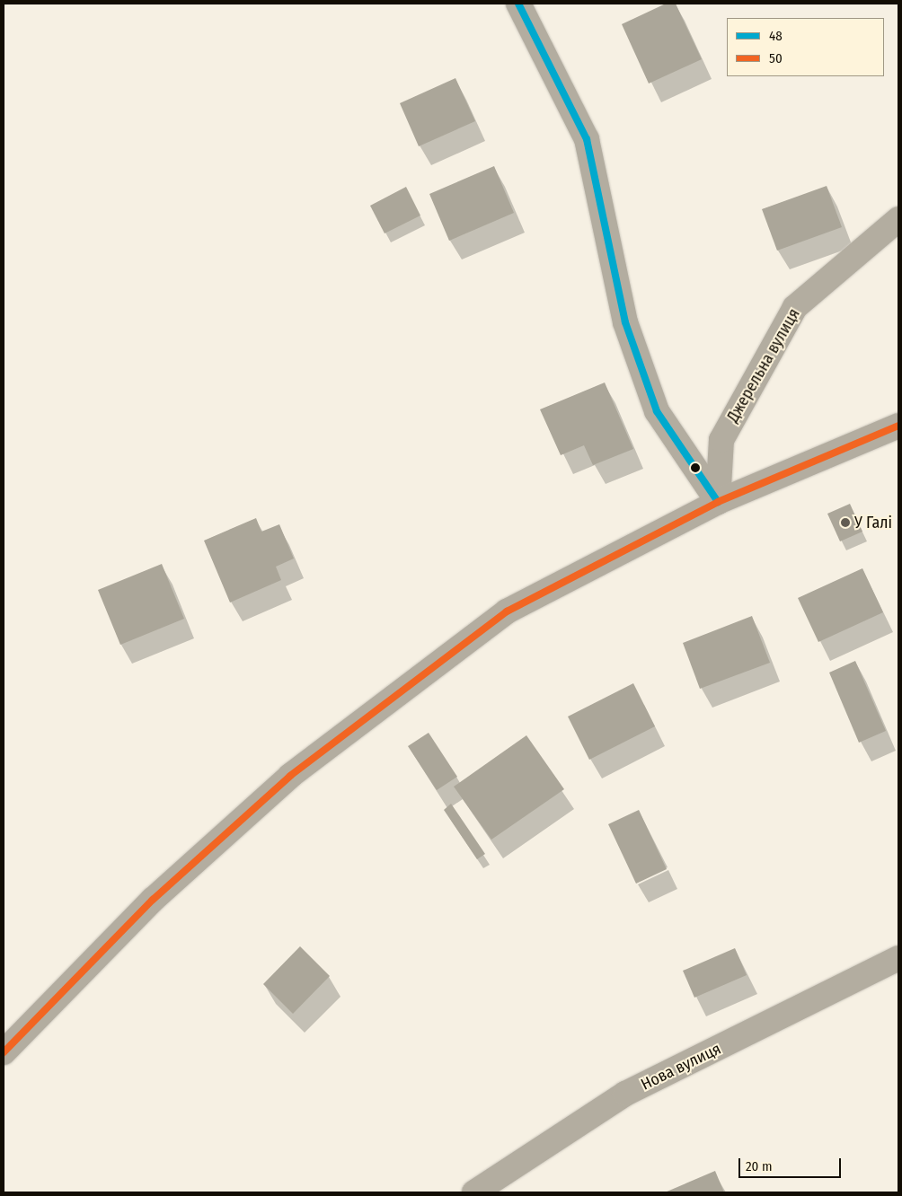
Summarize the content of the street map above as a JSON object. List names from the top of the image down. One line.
{"streets":{"street":["Джерельна вулиця","Нова вулиця"]},"places":["У Галі"],"lines":["transit line 48","transit line 50"],"legend":["48","50"],"scale_bar":"20 m"}
